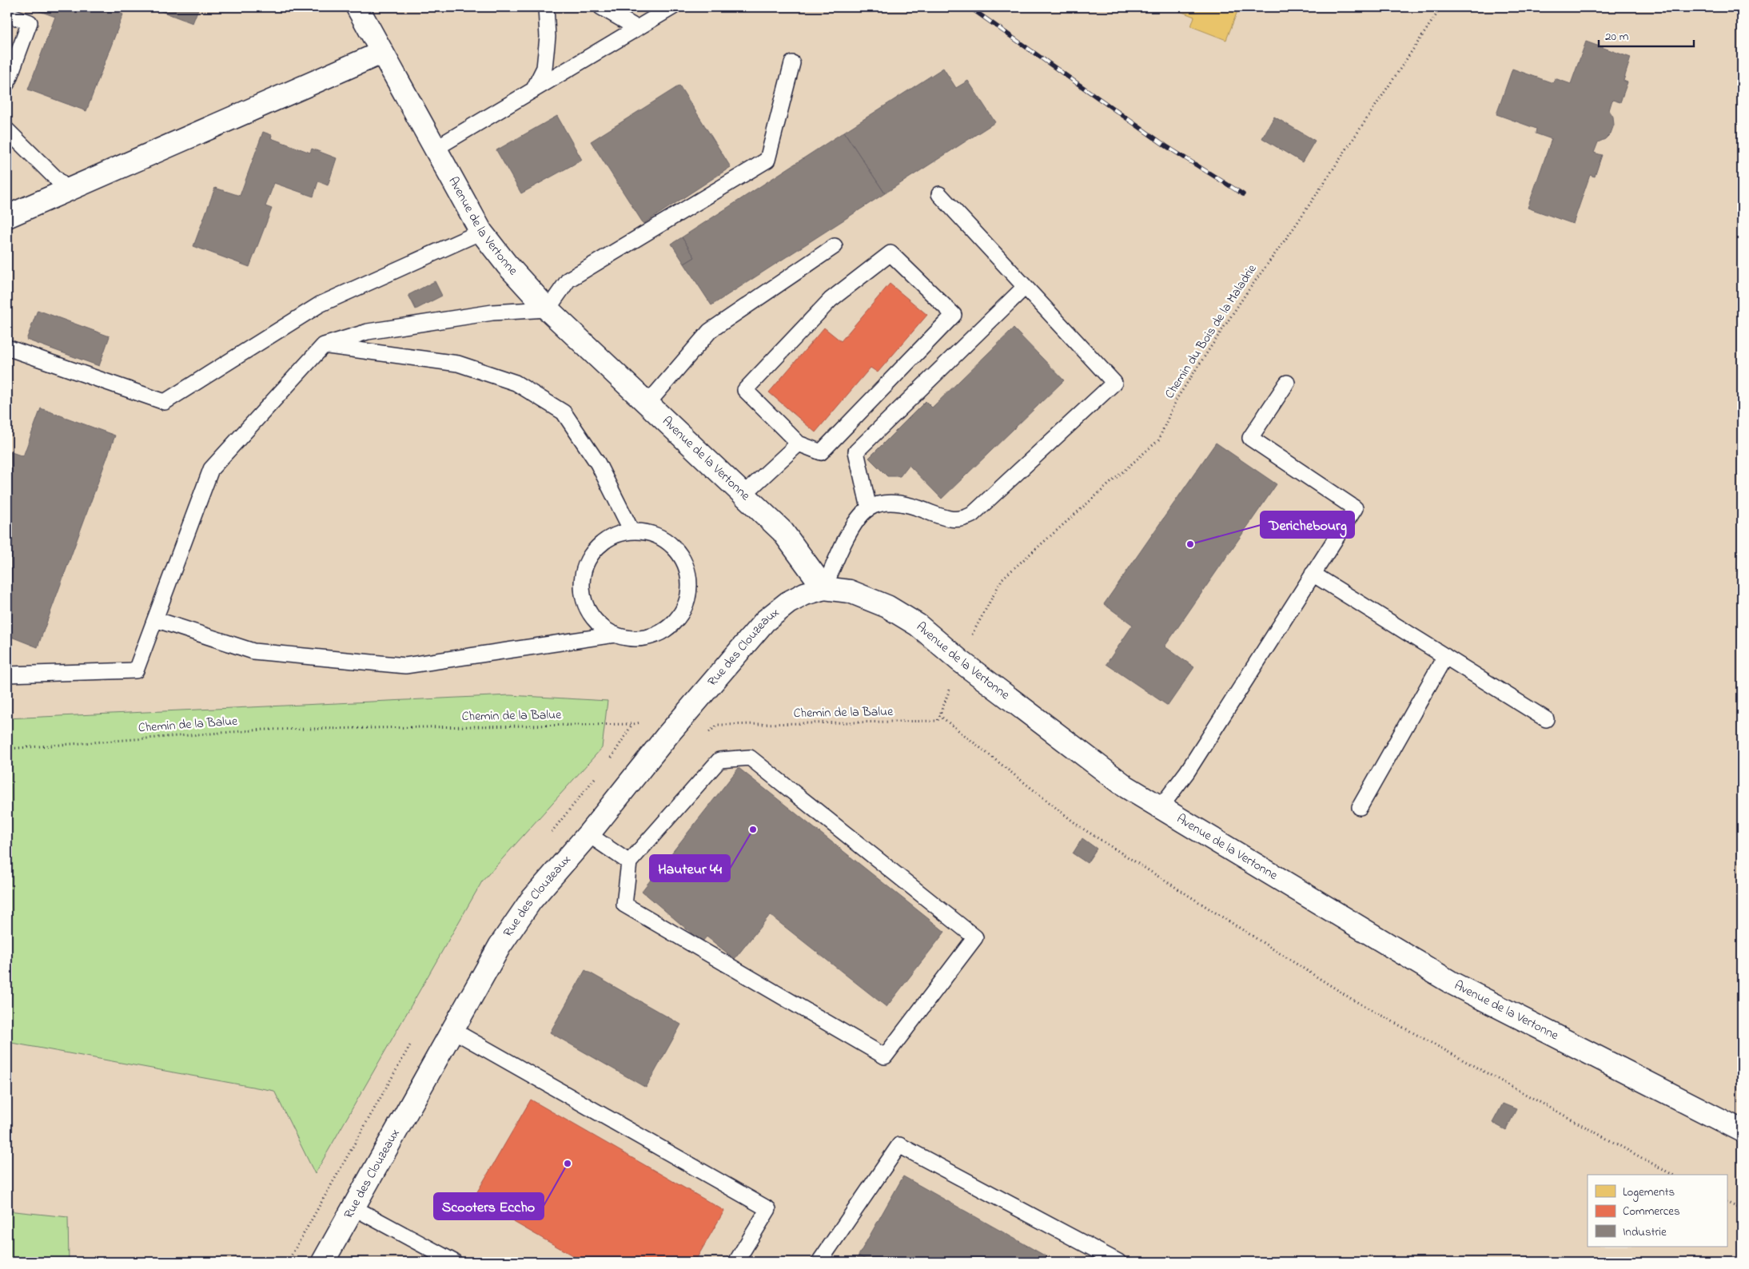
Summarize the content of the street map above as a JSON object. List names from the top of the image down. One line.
{"streets":{"street":["Avenue de la Vertonne","Rue des Clouzeaux"],"path":["Chemin du Bois de la Maladrie","Chemin de la Balue"]},"crossings":[["Avenue de la Vertonne","Chemin du Bois de la Maladrie"],["Avenue de la Vertonne","Rue des Clouzeaux"],["Rue des Clouzeaux","Chemin de la Balue"]],"places":["Derichebourg","Hauteur 44","Scooters Eccho"],"legend":["Logements","Commerces","Industrie"],"scale_bar":"20 m"}
